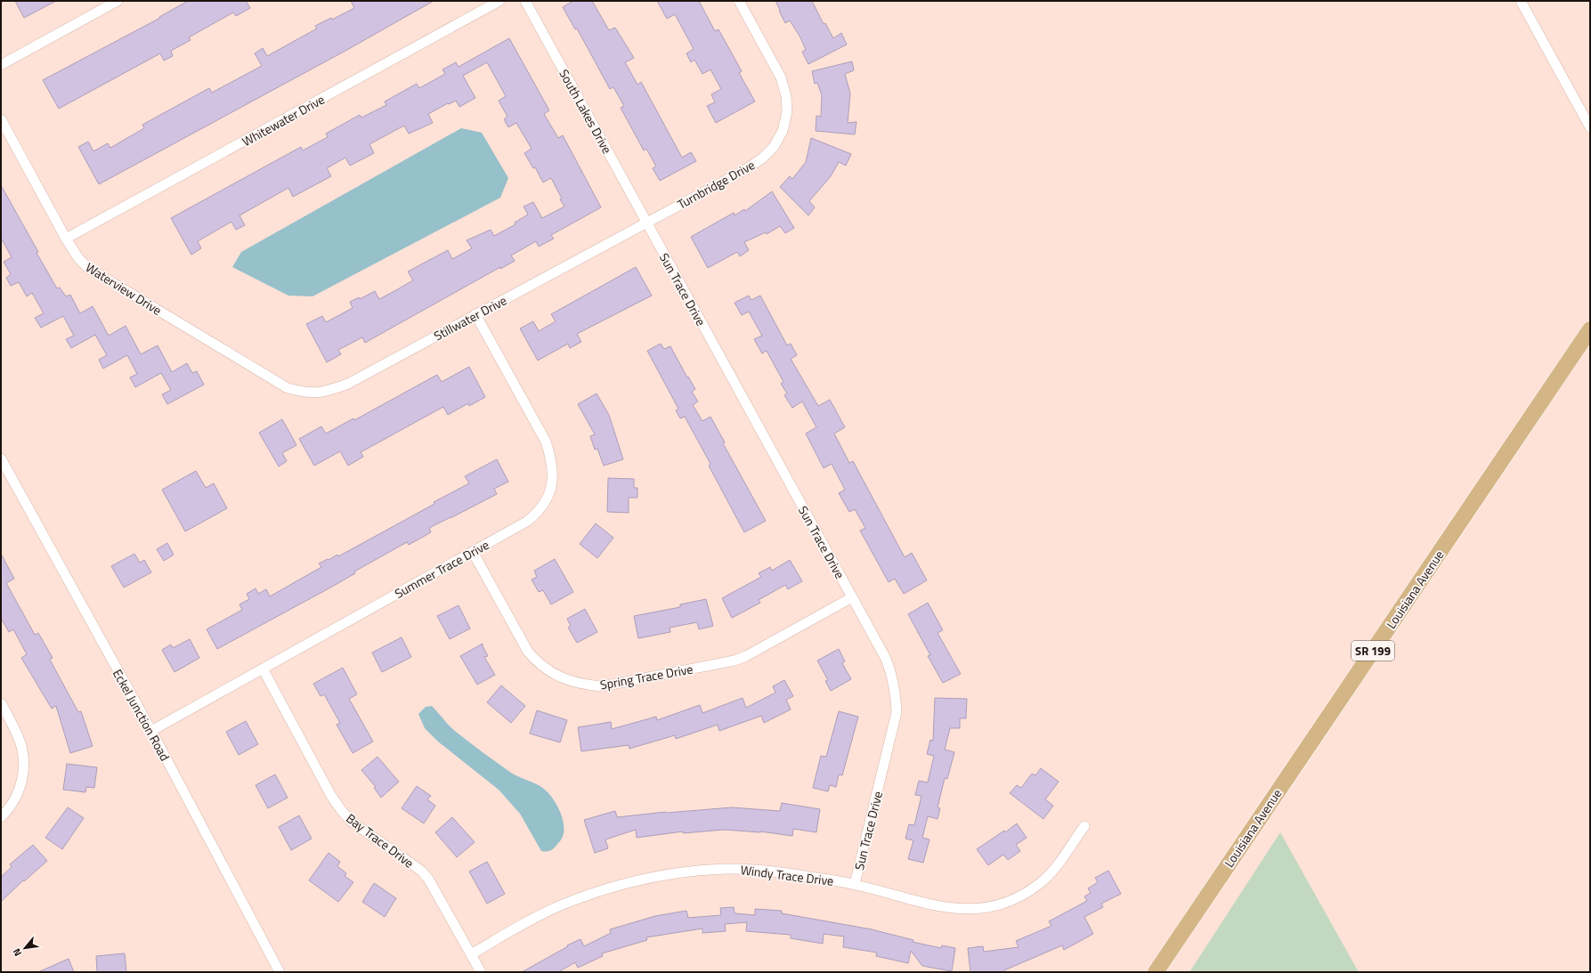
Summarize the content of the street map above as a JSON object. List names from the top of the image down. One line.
{"streets":{"main road":["Louisiana Avenue","SR 199"],"street":["South Lakes Drive","Whitewater Drive","Turnbridge Drive","Waterview Drive","Sun Trace Drive","Stillwater Drive","Summer Trace Drive","Spring Trace Drive","Eckel Junction Road","Bay Trace Drive","Windy Trace Drive"]},"crossings":[["South Lakes Drive","Turnbridge Drive"],["South Lakes Drive","Sun Trace Drive"],["South Lakes Drive","Stillwater Drive"],["Whitewater Drive","Waterview Drive"],["Turnbridge Drive","Sun Trace Drive"],["Turnbridge Drive","Stillwater Drive"],["Waterview Drive","Stillwater Drive"],["Sun Trace Drive","Stillwater Drive"],["Sun Trace Drive","Spring Trace Drive"],["Sun Trace Drive","Windy Trace Drive"],["Stillwater Drive","Summer Trace Drive"],["Summer Trace Drive","Spring Trace Drive"],["Summer Trace Drive","Eckel Junction Road"],["Summer Trace Drive","Bay Trace Drive"],["Bay Trace Drive","Windy Trace Drive"]],"north":"bottom left"}
